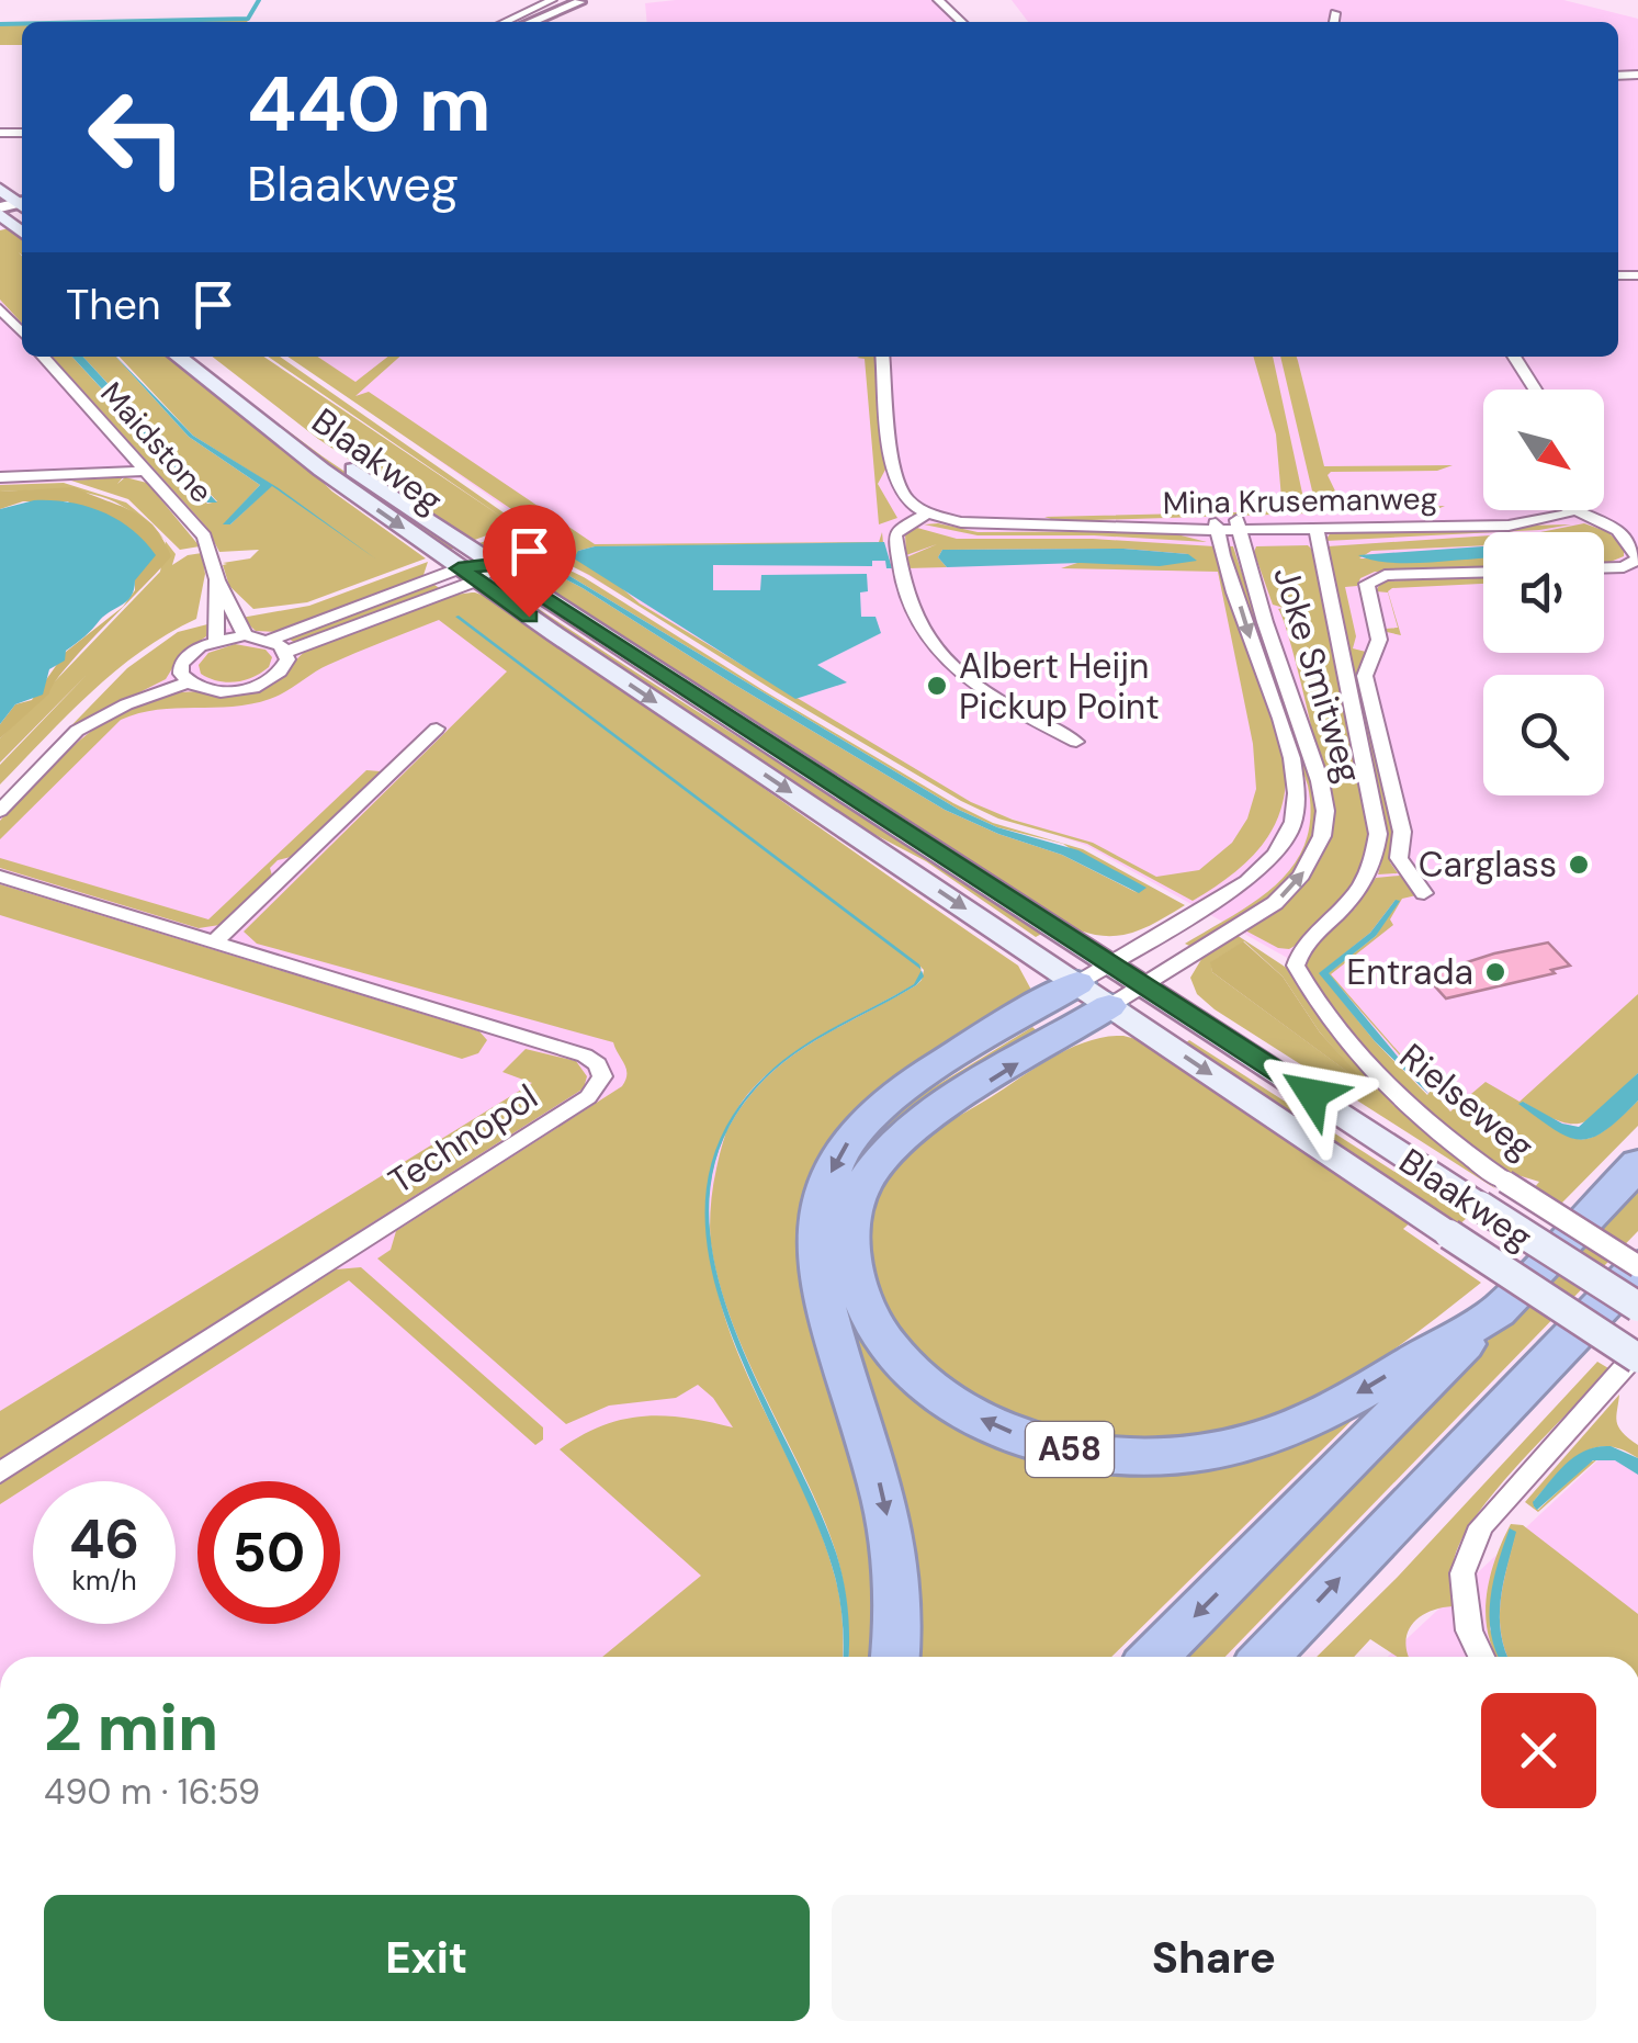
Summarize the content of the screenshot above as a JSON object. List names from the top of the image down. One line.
{"streets":{"highway":["A58"],"main road":["Blaakweg"],"street":["Maidstone","Mina Krusemanweg","Joke Smitweg","Rielseweg","Technopol"]},"crossings":[["Blaakweg","Joke Smitweg"],["Blaakweg","A58"],["Mina Krusemanweg","Joke Smitweg"],["Mina Krusemanweg","Rielseweg"],["Joke Smitweg","A58"]],"places":["Albert Heijn Pickup Point","Carglass","Entrada"],"north":"bottom right","page":{"turn":["440 m","Blaakweg"],"then":"Then","speed":"46 km/h","limit":"50","heading":["2 min","490 m · 16:59"],"buttons":["Exit","Share"]}}
